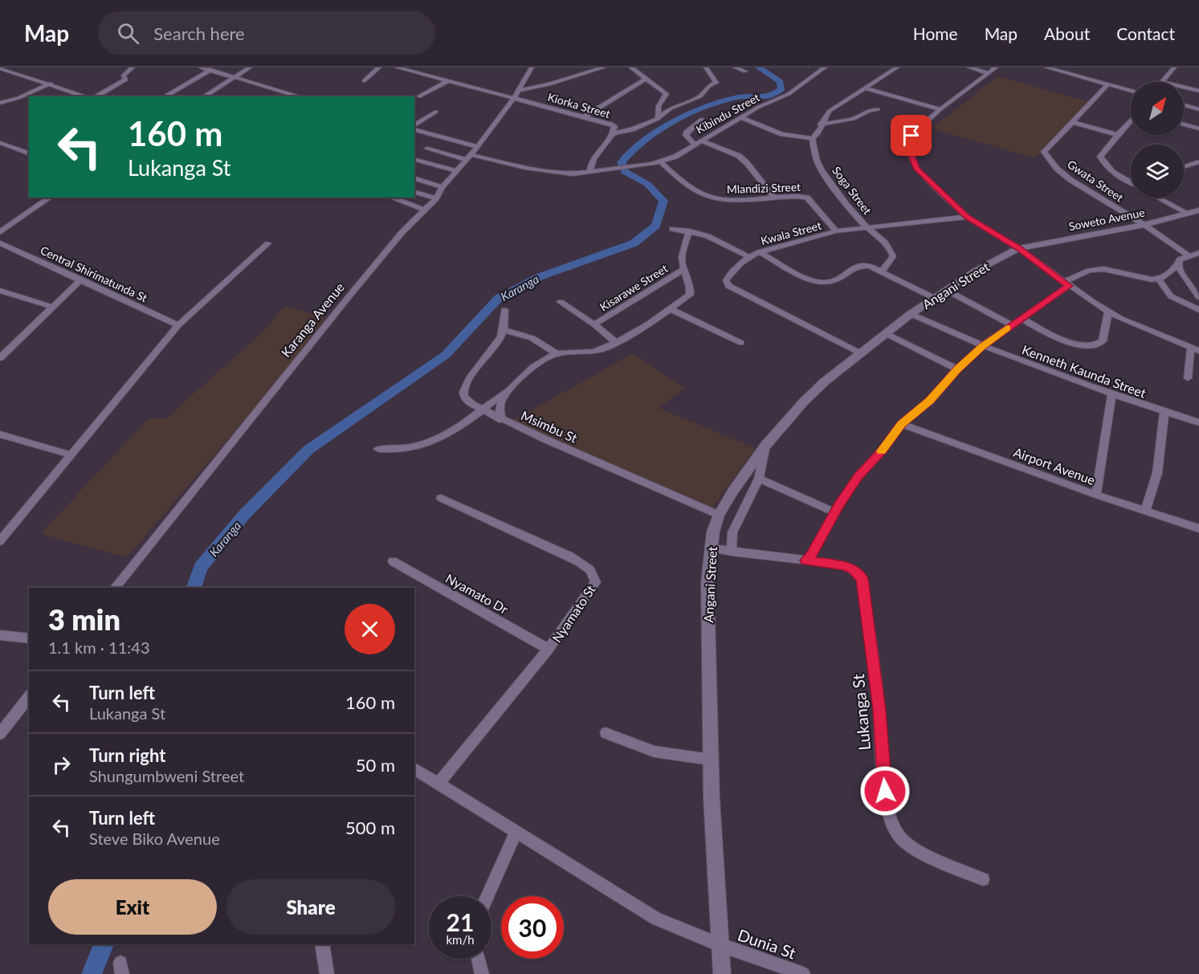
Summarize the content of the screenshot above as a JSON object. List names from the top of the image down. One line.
{"streets":{"street":["Kiorka Street","Kibindu Street","Gwata Street","Mlandizi Street","Soga Street","Soweto Avenue","Kwala Street","Central Shirimatunda St","Angani Street","Kisarawe Street","Karanga Avenue","Kenneth Kaunda Street","Msimbu St","Airport Avenue","Nyamato Dr","Nyamato St","Lukanga St","Dunia St"]},"crossings":[["Kiorka Street","Kibindu Street"],["Kiorka Street","Karanga Avenue"],["Kibindu Street","Mlandizi Street"],["Gwata Street","Soweto Avenue"],["Mlandizi Street","Kwala Street"],["Soga Street","Kwala Street"],["Soweto Avenue","Angani Street"],["Kwala Street","Angani Street"],["Angani Street","Kenneth Kaunda Street"],["Angani Street","Msimbu St"],["Angani Street","Lukanga St"],["Angani Street","Dunia St"],["Nyamato Dr","Nyamato St"]],"water":["Karanga"],"north":"top right","page":{"header":"Map","search":"Search here","nav":["Home","Map","About","Contact"],"turn":["160 m","Lukanga St"],"heading":["3 min","1.1 km · 11:43"],"list":[{"name":"Turn left","note":"Lukanga St","value":"160 m"},{"name":"Turn right","note":"Shungumbweni Street","value":"50 m"},{"name":"Turn left","note":"Steve Biko Avenue","value":"500 m"}],"buttons":["Exit","Share"],"speed":"21 km/h","limit":"30"}}
